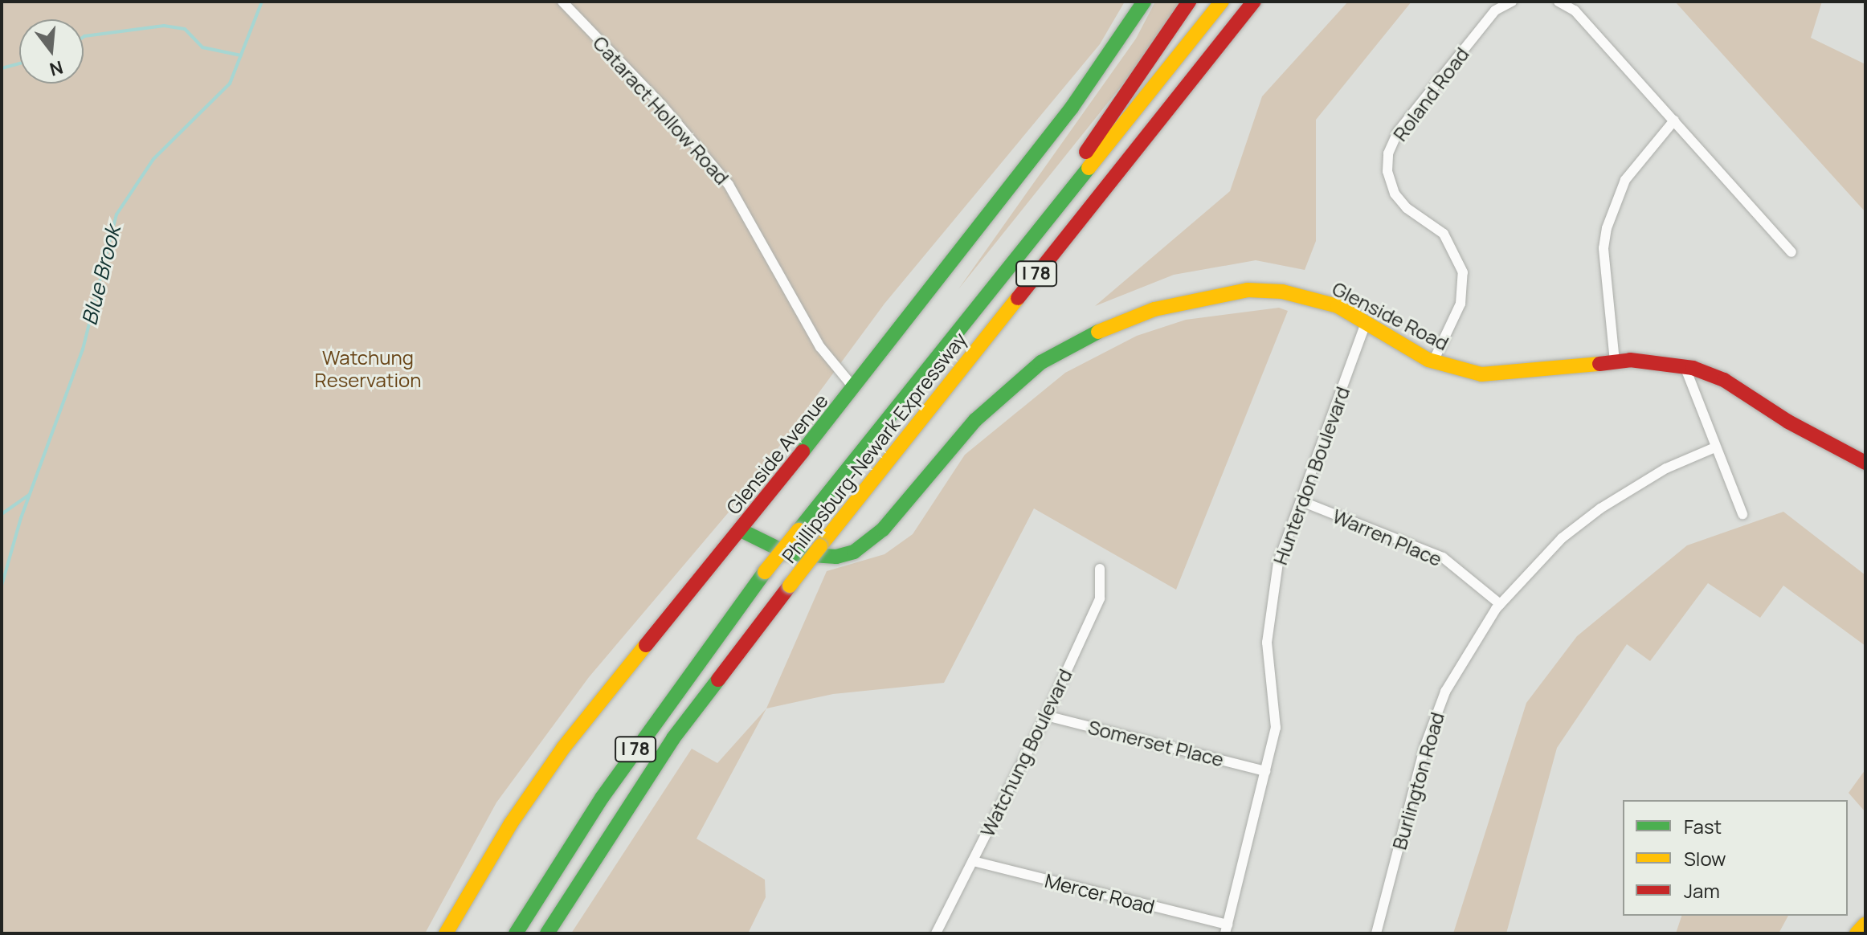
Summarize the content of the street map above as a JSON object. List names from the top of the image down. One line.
{"streets":{"main road":["I 78","Glenside Road","Phillipsburg-Newark Expressway","Glenside Avenue"],"street":["Roland Road","Cataract Hollow Road","Hunterdon Boulevard","Warren Place","Somerset Place","Watchung Boulevard","Burlington Road","Mercer Road"]},"crossings":[["Roland Road","Glenside Road"],["Cataract Hollow Road","Glenside Avenue"],["Glenside Road","Glenside Avenue"],["Glenside Road","Hunterdon Boulevard"],["Hunterdon Boulevard","Warren Place"],["Hunterdon Boulevard","Somerset Place"],["Hunterdon Boulevard","Mercer Road"],["Warren Place","Burlington Road"],["Somerset Place","Watchung Boulevard"],["Watchung Boulevard","Mercer Road"]],"water":["Blue Brook"],"parks":["Watchung Reservation"],"legend":["Fast","Slow","Jam"],"north":"bottom"}
